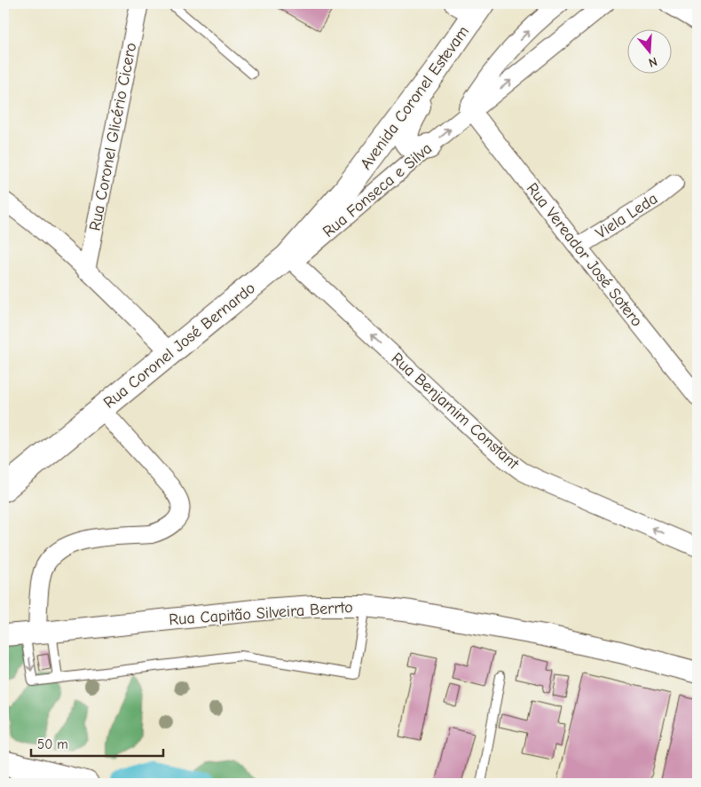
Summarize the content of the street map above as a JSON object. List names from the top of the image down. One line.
{"streets":{"main road":["Avenida Coronel Estevam","Rua Coronel José Bernardo"],"street":["Rua Coronel Glicério Cicero","Rua Fonseca e Silva","Viela Leda","Rua Vereador José Sotero","Rua Benjamim Constant","Rua Capitão Silveira Berrto"]},"crossings":[["Avenida Coronel Estevam","Rua Coronel José Bernardo"],["Rua Fonseca e Silva","Rua Vereador José Sotero"],["Rua Fonseca e Silva","Rua Coronel José Bernardo"],["Rua Fonseca e Silva","Rua Benjamim Constant"],["Viela Leda","Rua Vereador José Sotero"],["Rua Coronel José Bernardo","Rua Benjamim Constant"]],"one_way":["Rua Fonseca e Silva","Rua Benjamim Constant"],"scale_bar":"50 m","north":"bottom"}
